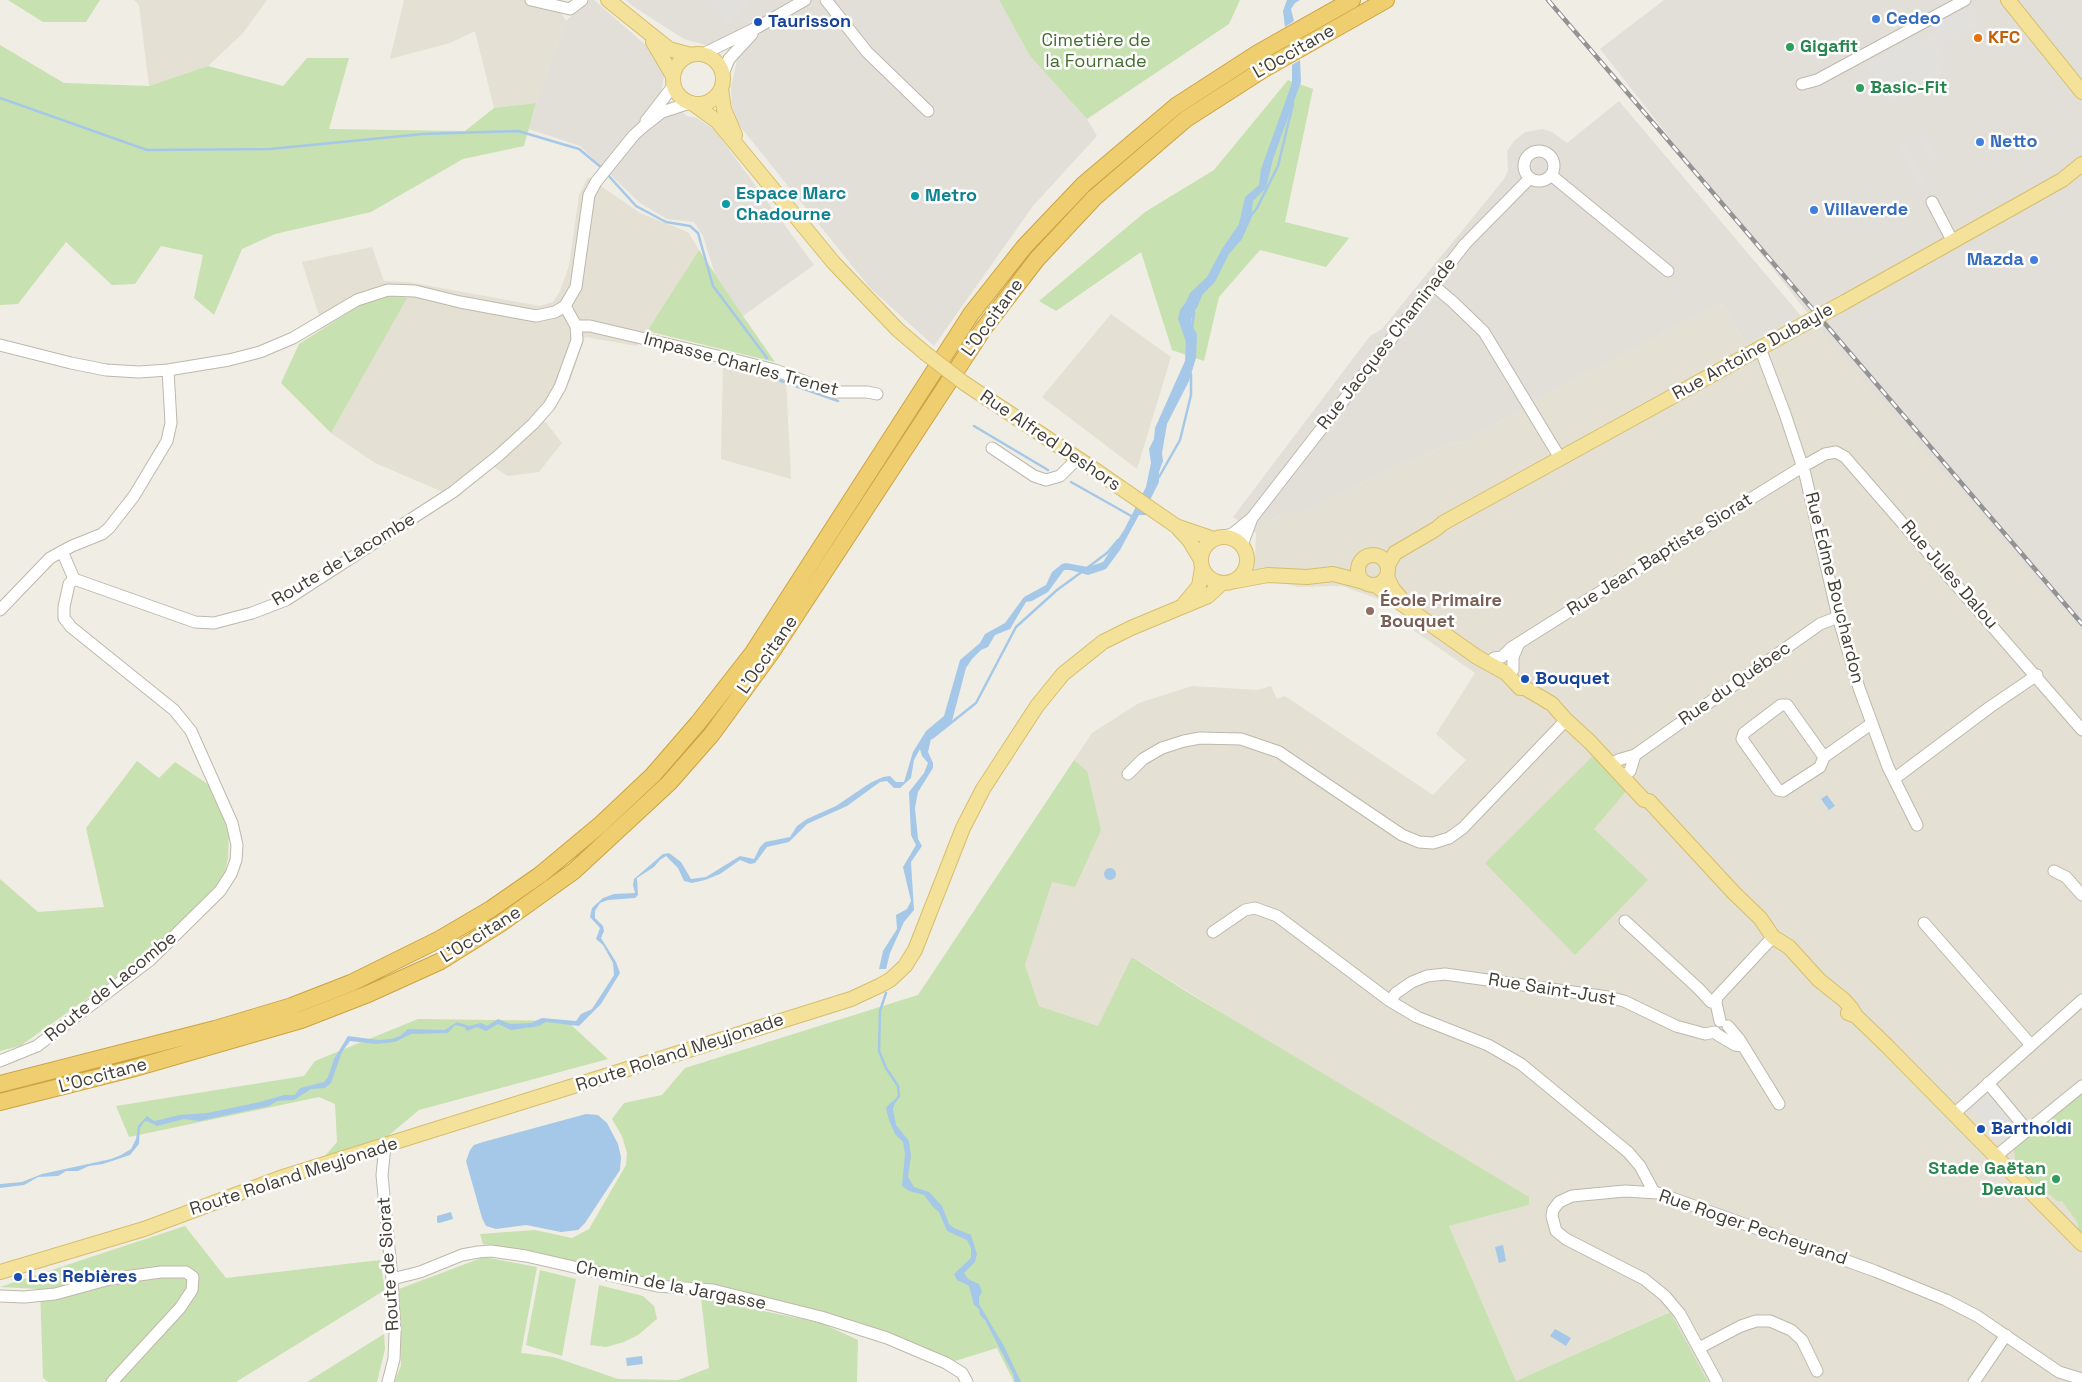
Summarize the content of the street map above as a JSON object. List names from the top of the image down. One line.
{"streets":{"highway":["L'Occitane"],"main road":["Rue Antoine Dubayle","Rue Alfred Deshors","Route Roland Meyjonade"],"street":["Rue Jacques Chaminade","Impasse Charles Trenet","Rue Jean Baptiste Siorat","Route de Lacombe","Rue Jules Dalou","Rue Edme Bouchardon","Rue du Québec","Rue Saint-Just","Rue Roger Pecheyrand","Route de Siorat","Chemin de la Jargasse"]},"crossings":[["Rue Jacques Chaminade","Rue Antoine Dubayle"],["Rue Jacques Chaminade","Route Roland Meyjonade"],["Rue Antoine Dubayle","Rue Edme Bouchardon"],["Rue Antoine Dubayle","Route Roland Meyjonade"],["Impasse Charles Trenet","Route de Lacombe"],["Rue Jean Baptiste Siorat","Rue Jules Dalou"],["Rue Jean Baptiste Siorat","Rue Edme Bouchardon"],["Rue Jules Dalou","Rue Edme Bouchardon"],["Rue Edme Bouchardon","Rue du Québec"],["Route Roland Meyjonade","Route de Siorat"],["Route de Siorat","Chemin de la Jargasse"]],"parks":["Cimetière de la Fournade"],"places":["Cedeo","Taurisson","KFC","Gigafit","Basic-Fit","Netto","Metro","Espace Marc Chadourne","Villaverde","Mazda","École Primaire Bouquet","Bouquet","Bartholdi","Stade Gaëtan Devaud","Les Rebières"]}
